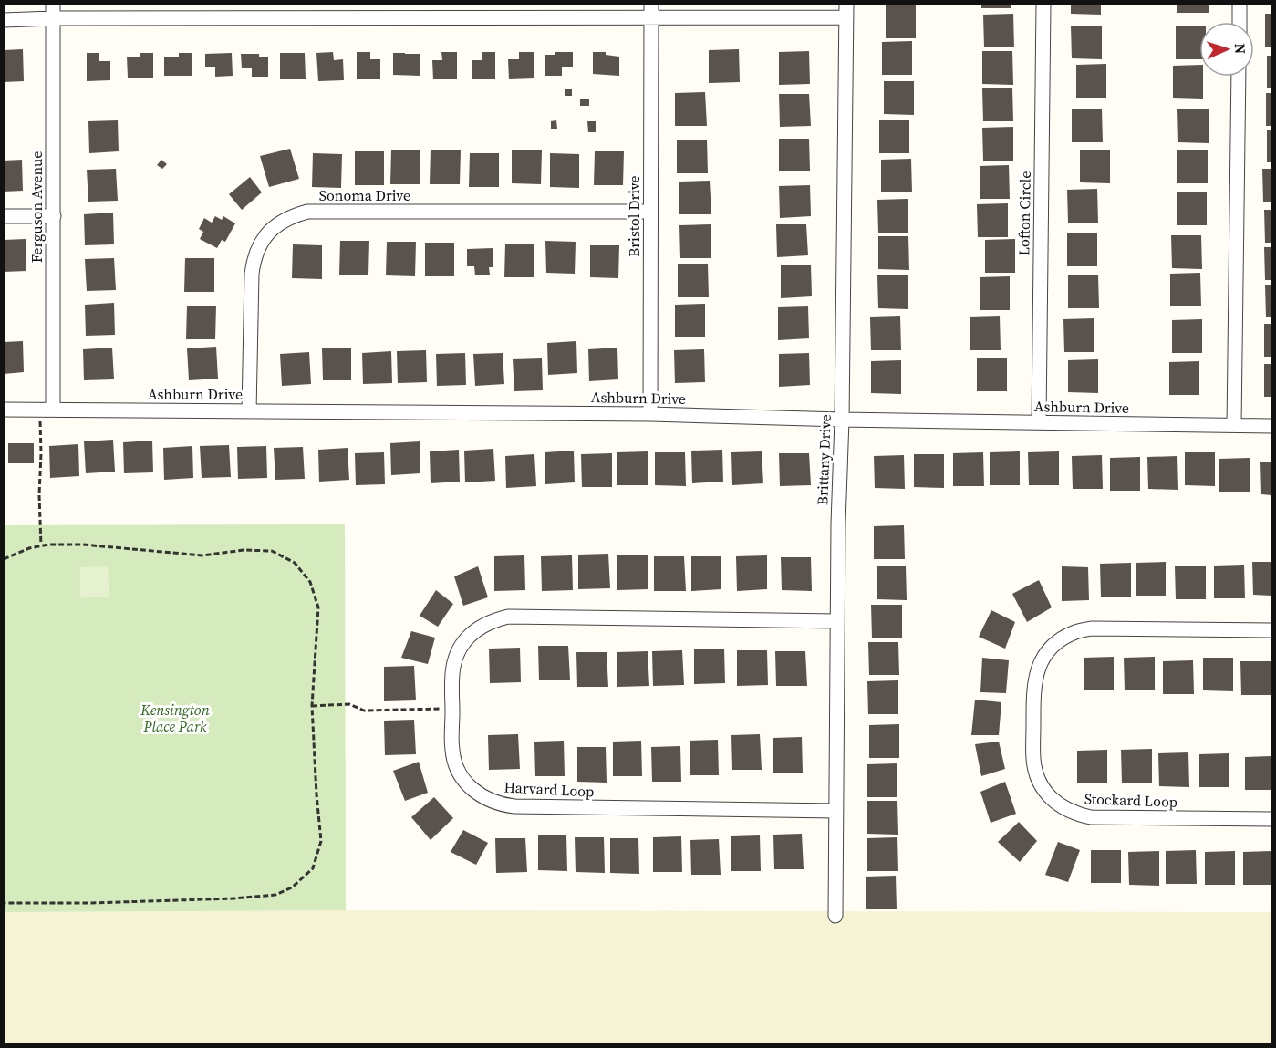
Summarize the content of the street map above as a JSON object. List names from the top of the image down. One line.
{"streets":{"street":["Sonoma Drive","Ferguson Avenue","Lofton Circle","Bristol Drive","Ashburn Drive","Brittany Drive","Harvard Loop","Stockard Loop"]},"crossings":[["Sonoma Drive","Bristol Drive"],["Sonoma Drive","Ashburn Drive"],["Ferguson Avenue","Ashburn Drive"],["Lofton Circle","Ashburn Drive"],["Bristol Drive","Ashburn Drive"],["Ashburn Drive","Brittany Drive"],["Brittany Drive","Harvard Loop"]],"parks":["Kensington Place Park"],"north":"right"}
